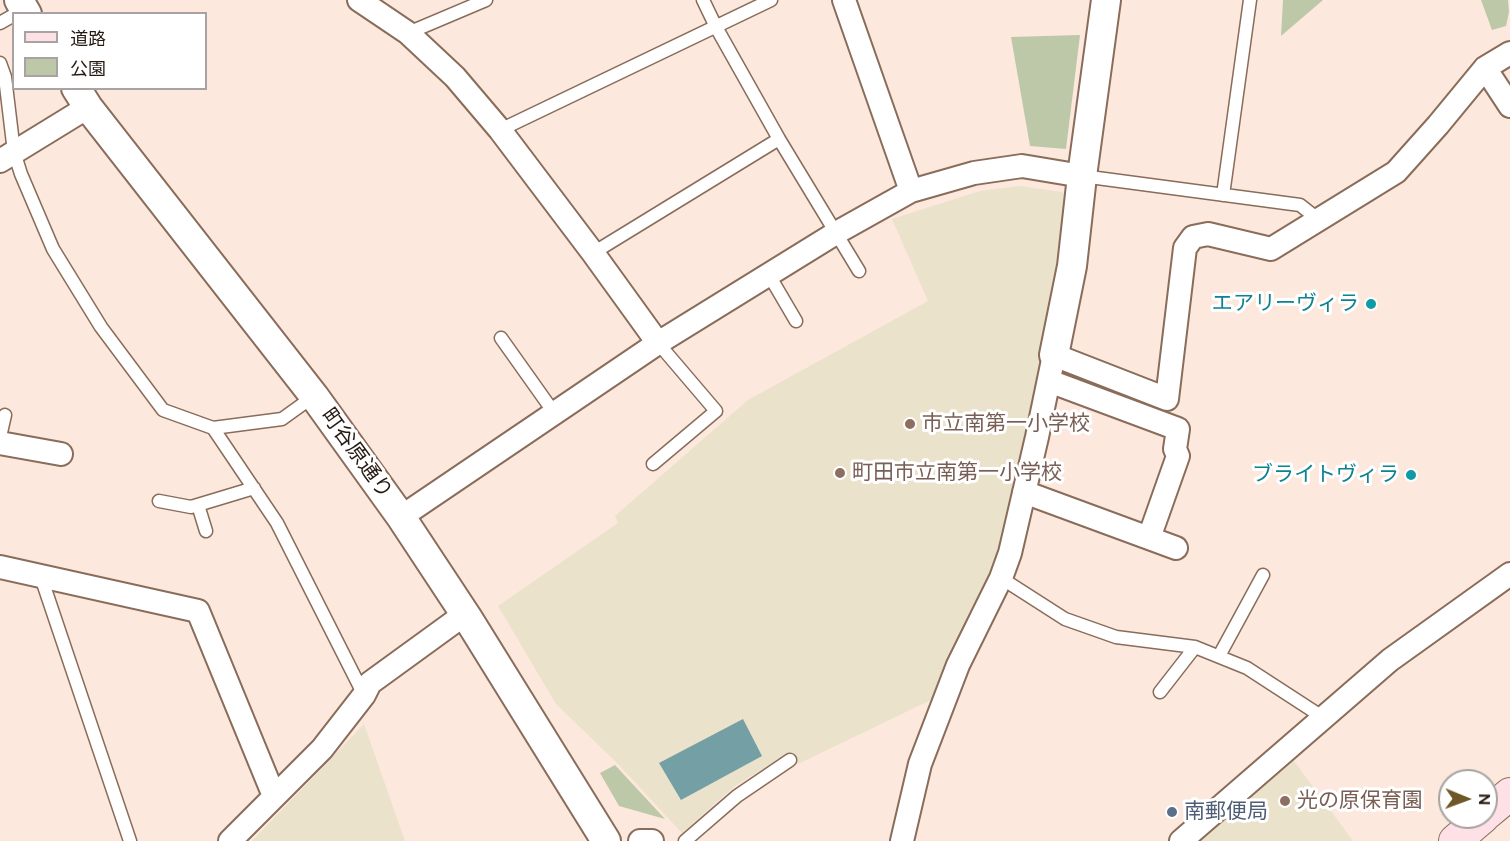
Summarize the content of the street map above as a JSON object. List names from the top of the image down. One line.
{"streets":{"street":["町谷原通り"]},"places":["エアリーヴィラ","市立南第一小学校","町田市立南第一小学校","ブライトヴィラ","光の原保育園","南郵便局"],"legend":["道路","公園"],"north":"right"}
